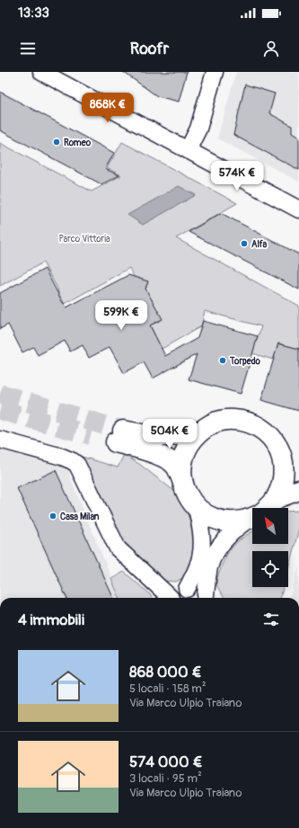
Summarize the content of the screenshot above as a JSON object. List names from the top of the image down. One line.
{"parks":["Parco Vittoria"],"places":["Romeo","Alfa","Torpedo","Casa Milan"],"north":"top left","page":{"status":"13:33","header":"Roofr","price":["868K €","574K €","599K €","504K €"],"heading":"4 immobili","list":[{"name":"868 000 €","note":"5 locali · 158 m² · Via Marco Ulpio Traiano"},{"name":"574 000 €","note":"3 locali · 95 m² · Via Marco Ulpio Traiano"}]}}
